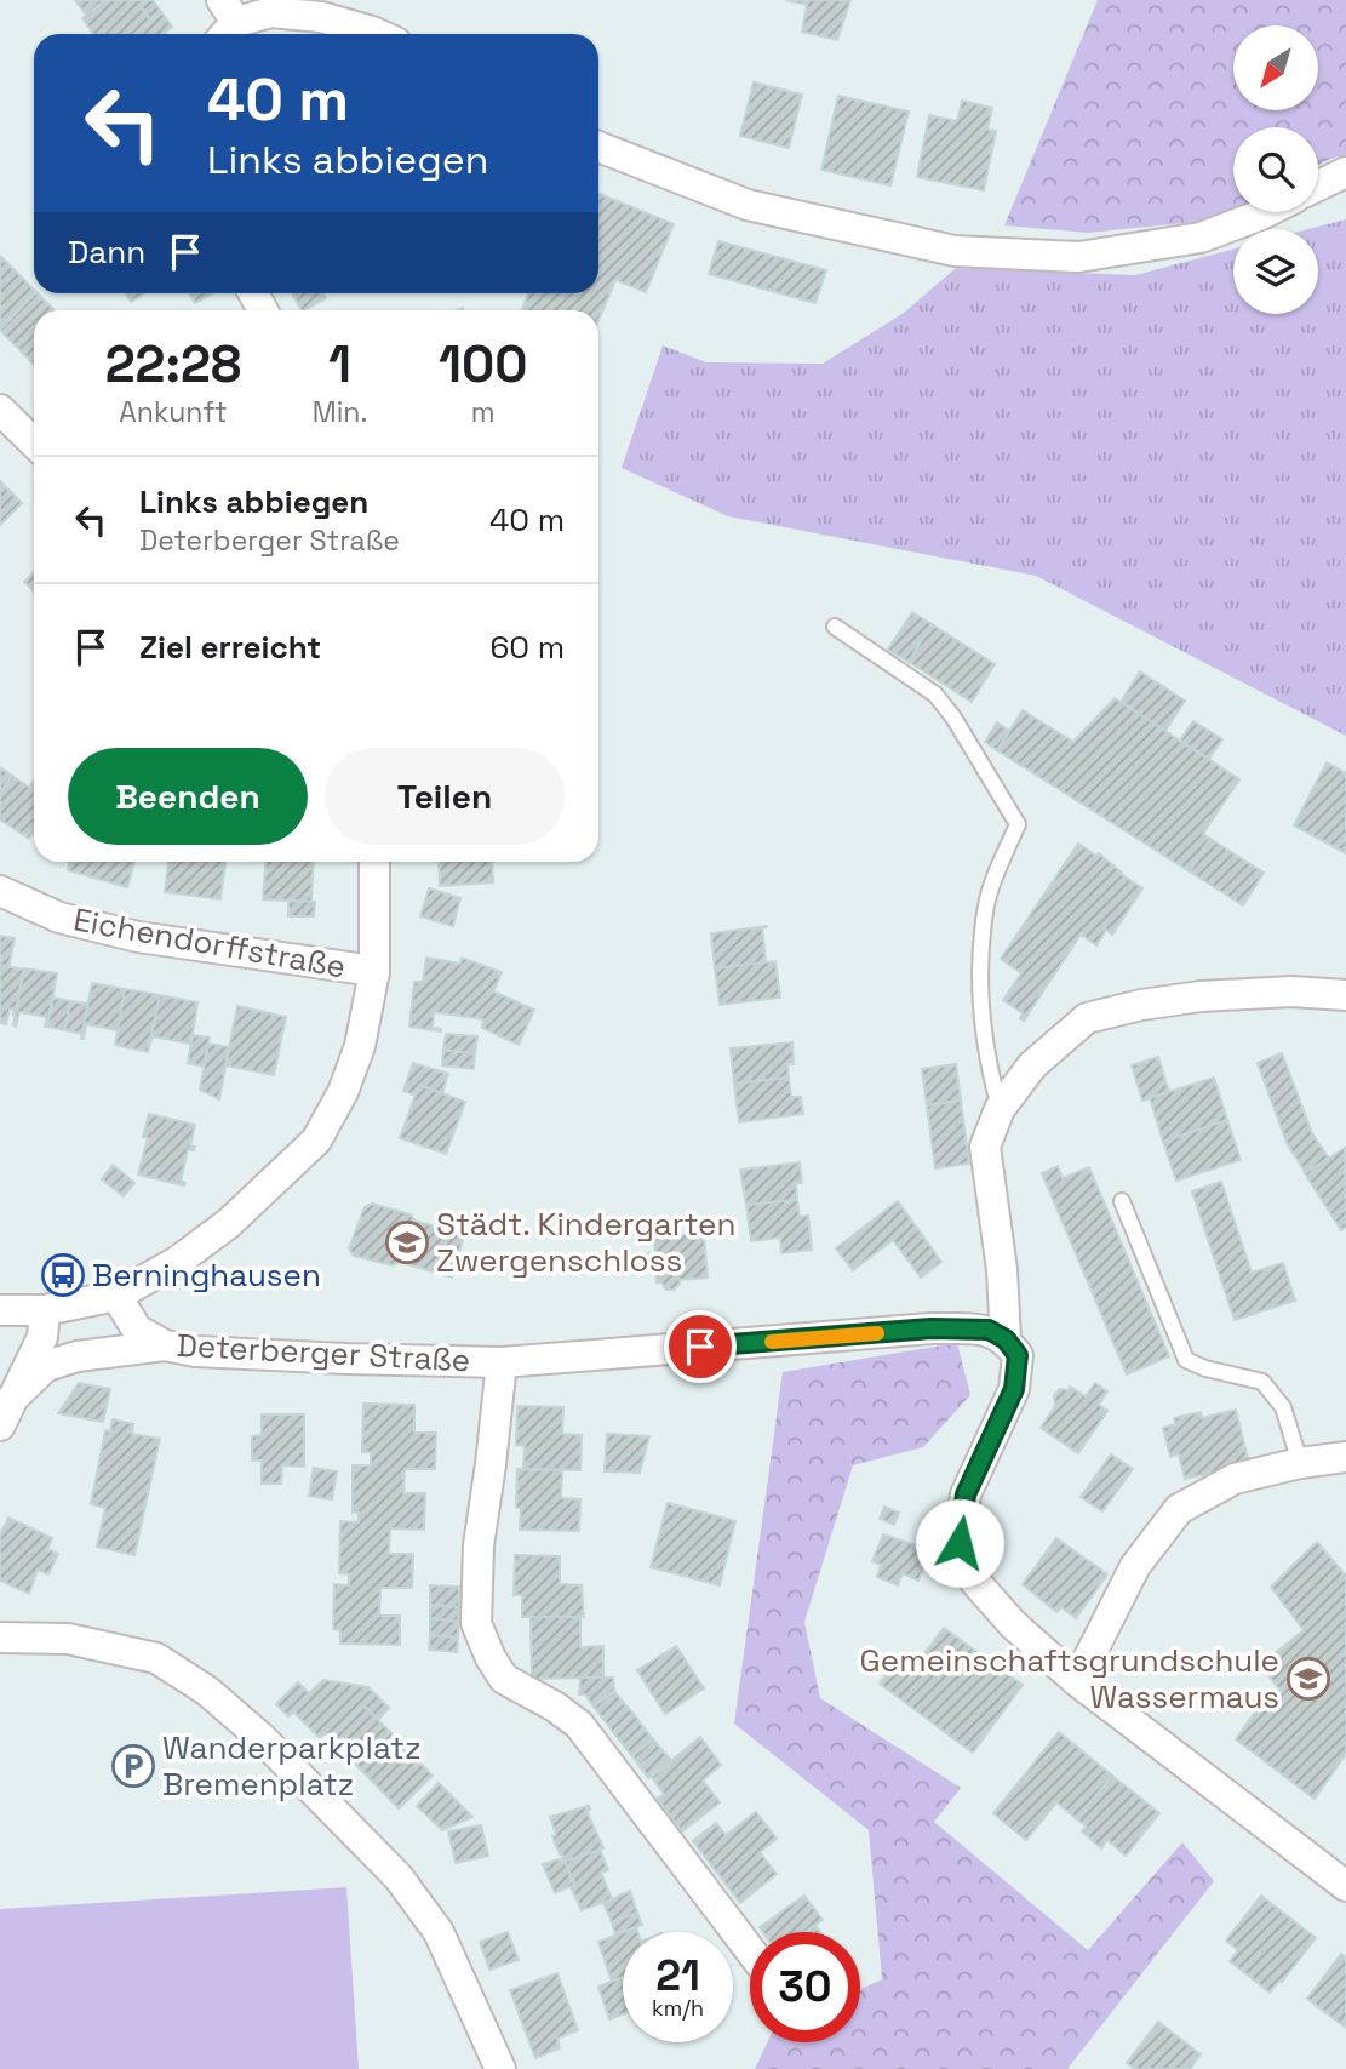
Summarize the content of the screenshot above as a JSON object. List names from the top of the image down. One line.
{"streets":{"street":["Eichendorffstraße","Deterberger Straße"]},"places":{"school or university":["Städt. Kindergarten Zwergenschloss","Gemeinschaftsgrundschule Wassermaus"],"bus stop":["Berninghausen"],"parking":["Wanderparkplatz Bremenplatz"]},"north":"bottom left","page":{"turn":["40 m","Links abbiegen"],"then":"Dann","eta":["22:28","Ankunft","1","Min.","100","m"],"list":[{"name":"Links abbiegen","note":"Deterberger Straße","value":"40 m"},{"name":"Ziel erreicht","value":"60 m"}],"buttons":["Beenden","Teilen"],"speed":"21 km/h","limit":"30"}}
